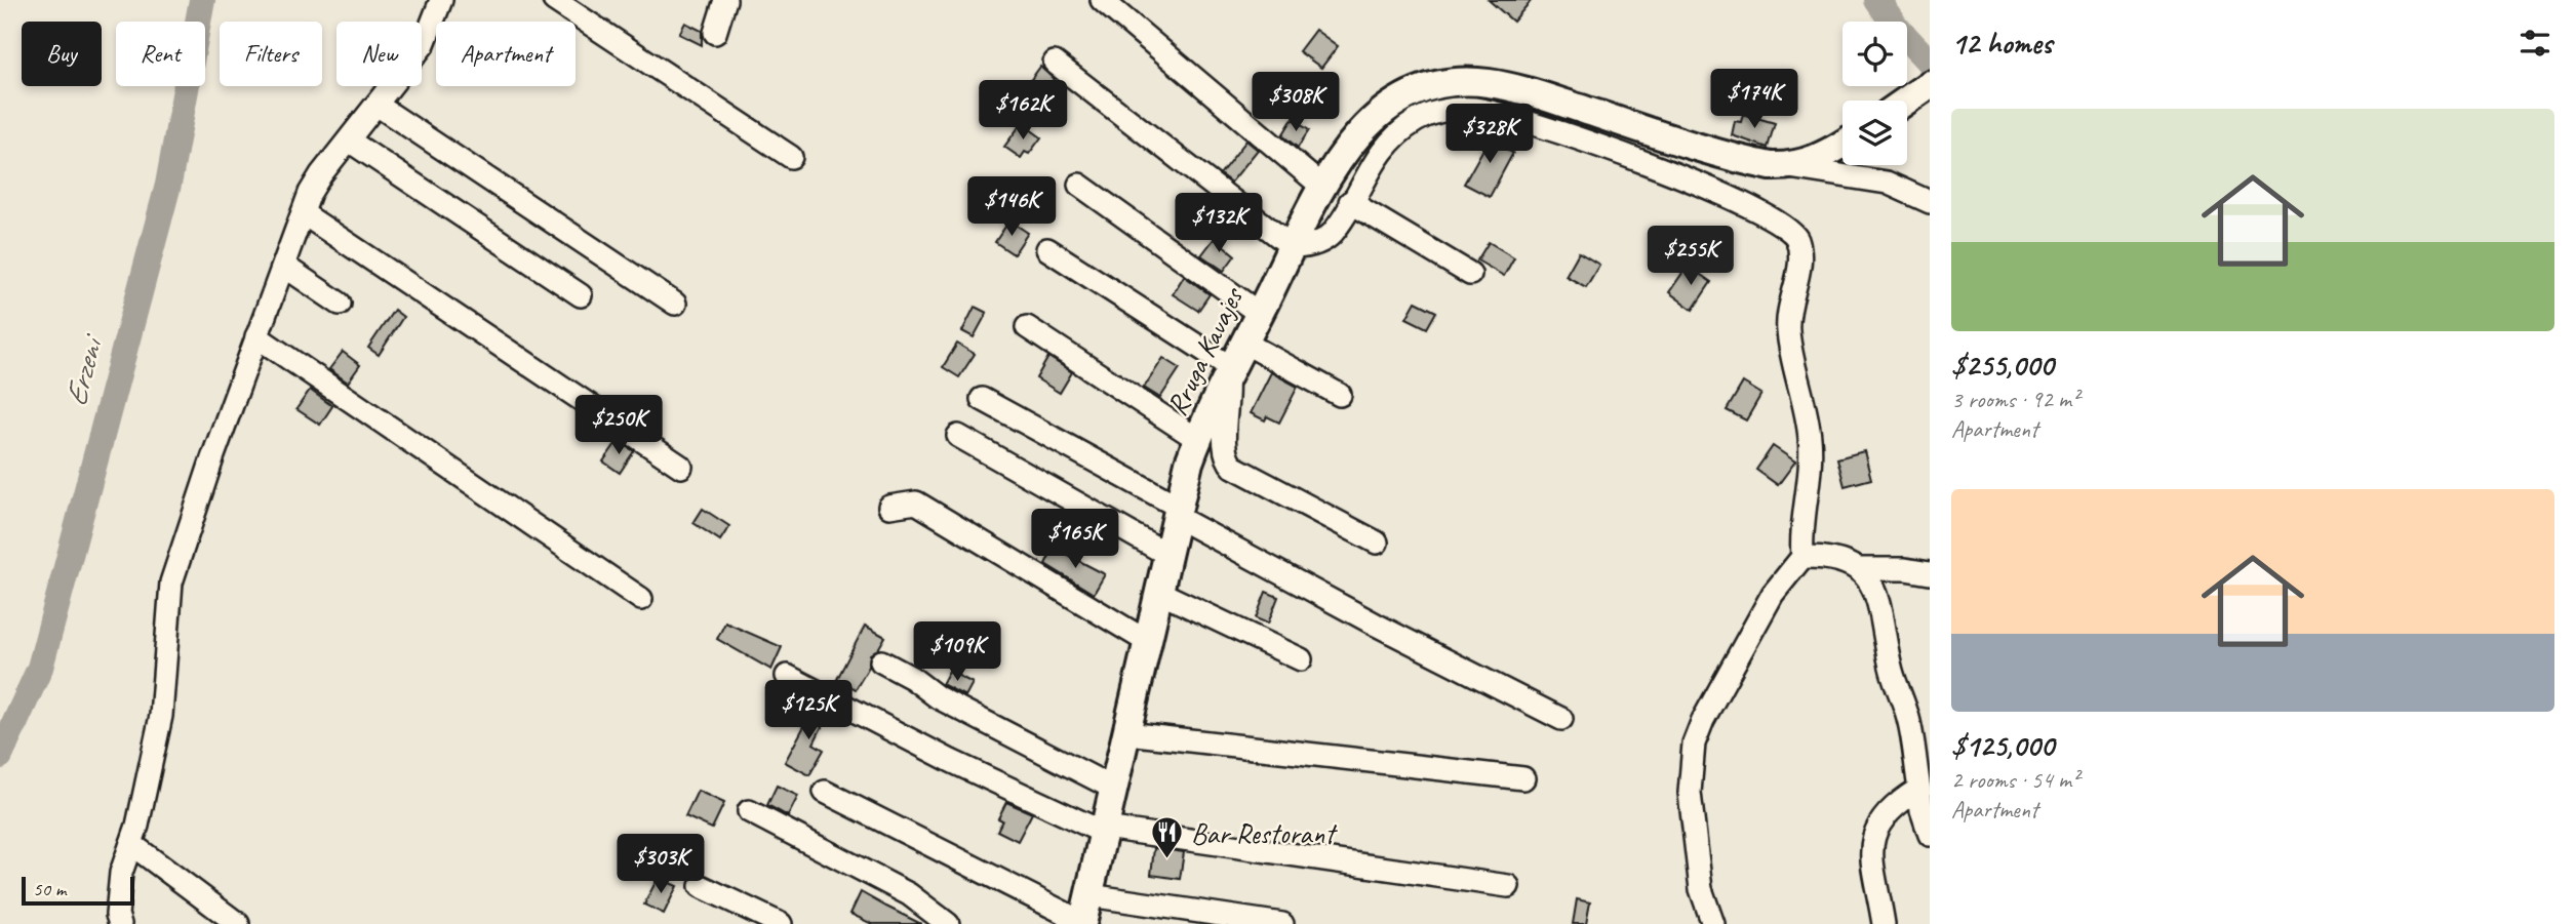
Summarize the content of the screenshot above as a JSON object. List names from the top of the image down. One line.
{"streets":{"main road":["Rruga Kavajes"]},"water":["Erzeni"],"places":{"restaurant":["Bar Restorant"]},"scale_bar":"50 m","page":{"heading":"12 homes","chip":["Buy","Rent","Filters","New","Apartment"],"price":["$174K","$308K","$162K","$328K","$146K","$132K","$255K","$250K","$165K","$109K","$125K","$303K"],"list":[{"name":"$255,000","note":"3 rooms · 92 m² · Apartment"},{"name":"$125,000","note":"2 rooms · 54 m² · Apartment"}],"scale":"50 m"}}
